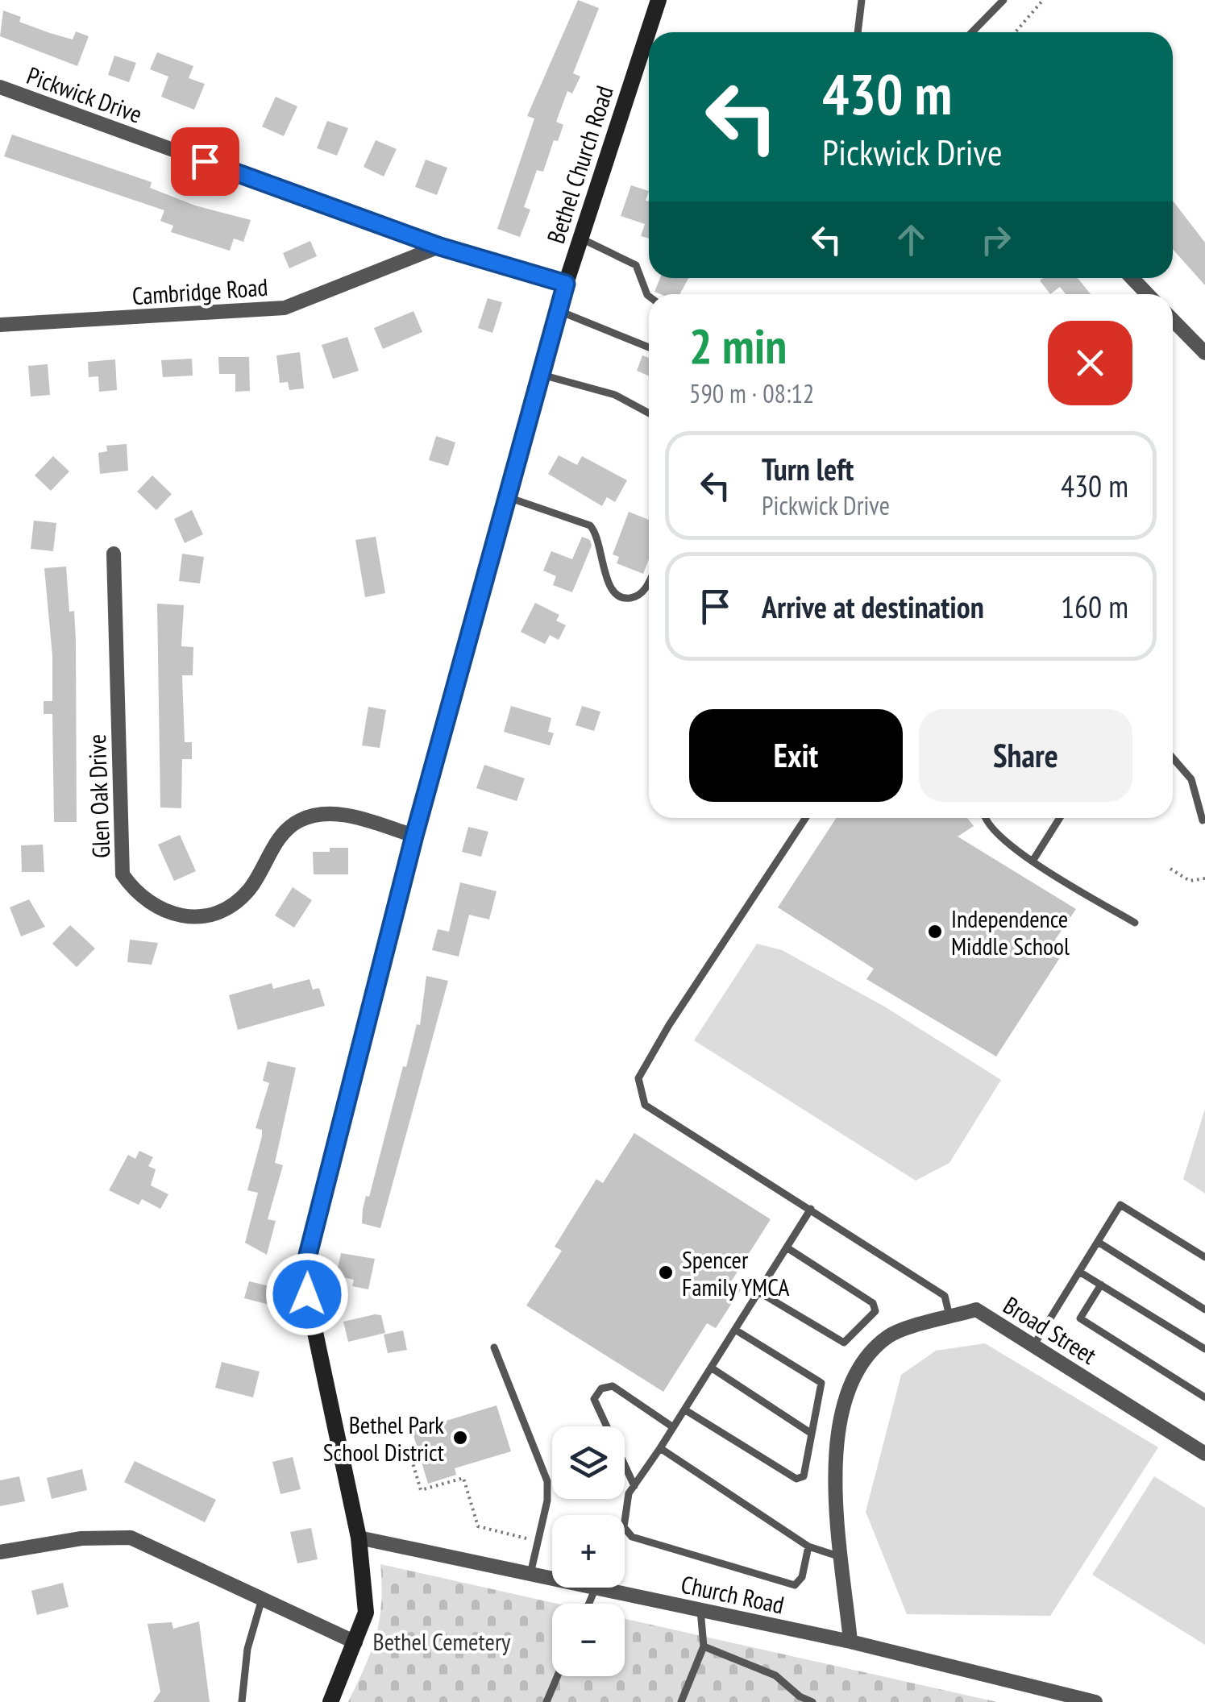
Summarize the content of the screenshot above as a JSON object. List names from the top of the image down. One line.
{"streets":{"street":["Pickwick Drive","Bethel Church Road","Cambridge Road","Glen Oak Drive","Broad Street","Church Road"]},"crossings":[["Pickwick Drive","Bethel Church Road"],["Pickwick Drive","Cambridge Road"],["Bethel Church Road","Glen Oak Drive"],["Bethel Church Road","Church Road"],["Broad Street","Church Road"]],"parks":["Bethel Cemetery"],"places":["Independence Middle School","Spencer Family YMCA","Bethel Park School District"],"page":{"turn":["430 m","Pickwick Drive"],"heading":["2 min","590 m · 08:12"],"list":[{"name":"Turn left","note":"Pickwick Drive","value":"430 m"},{"name":"Arrive at destination","value":"160 m"}],"buttons":["Exit","Share"],"map_buttons":["+","−"]}}
